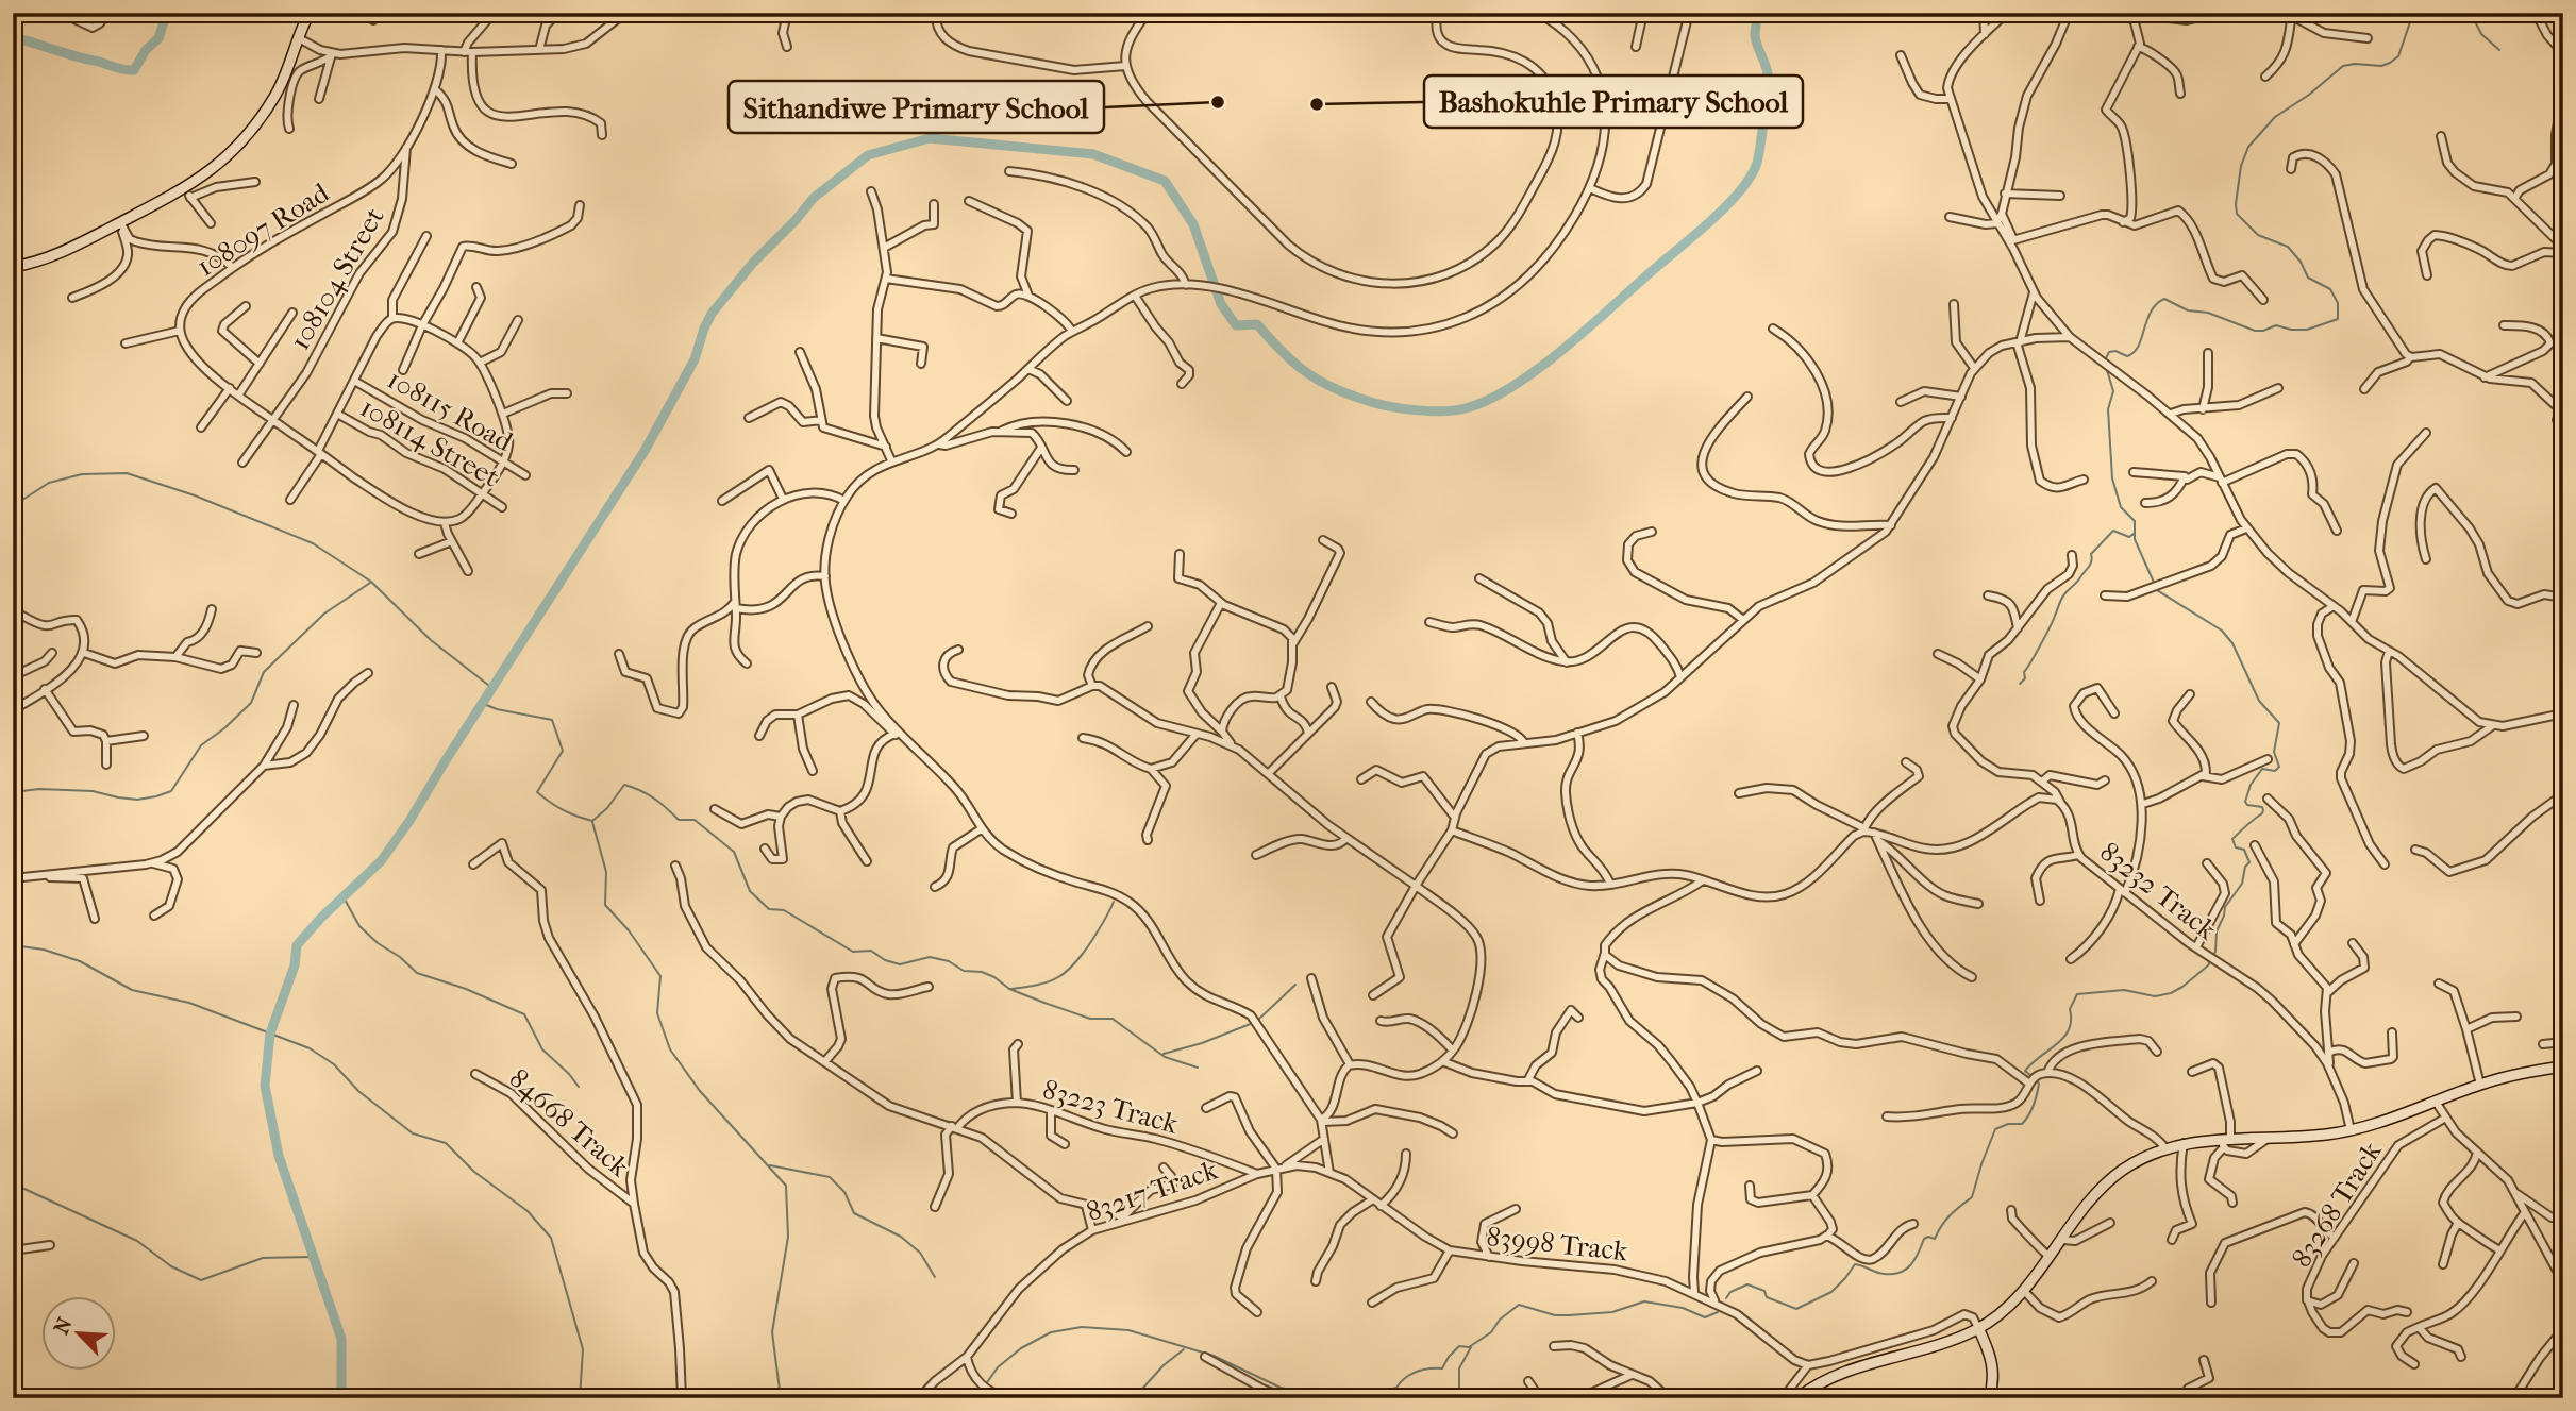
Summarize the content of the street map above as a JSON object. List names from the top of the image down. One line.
{"streets":{"street":["108097 Road","108104 Street","108115 Road","108114 Street","83232 Track","83223 Track","84668 Track","83217 Track","83268 Track","83998 Track"]},"crossings":[["108097 Road","108104 Street"],["83223 Track","83217 Track"],["83217 Track","83998 Track"]],"places":["Sithandiwe Primary School","Bashokuhle Primary School"],"north":"top left"}
